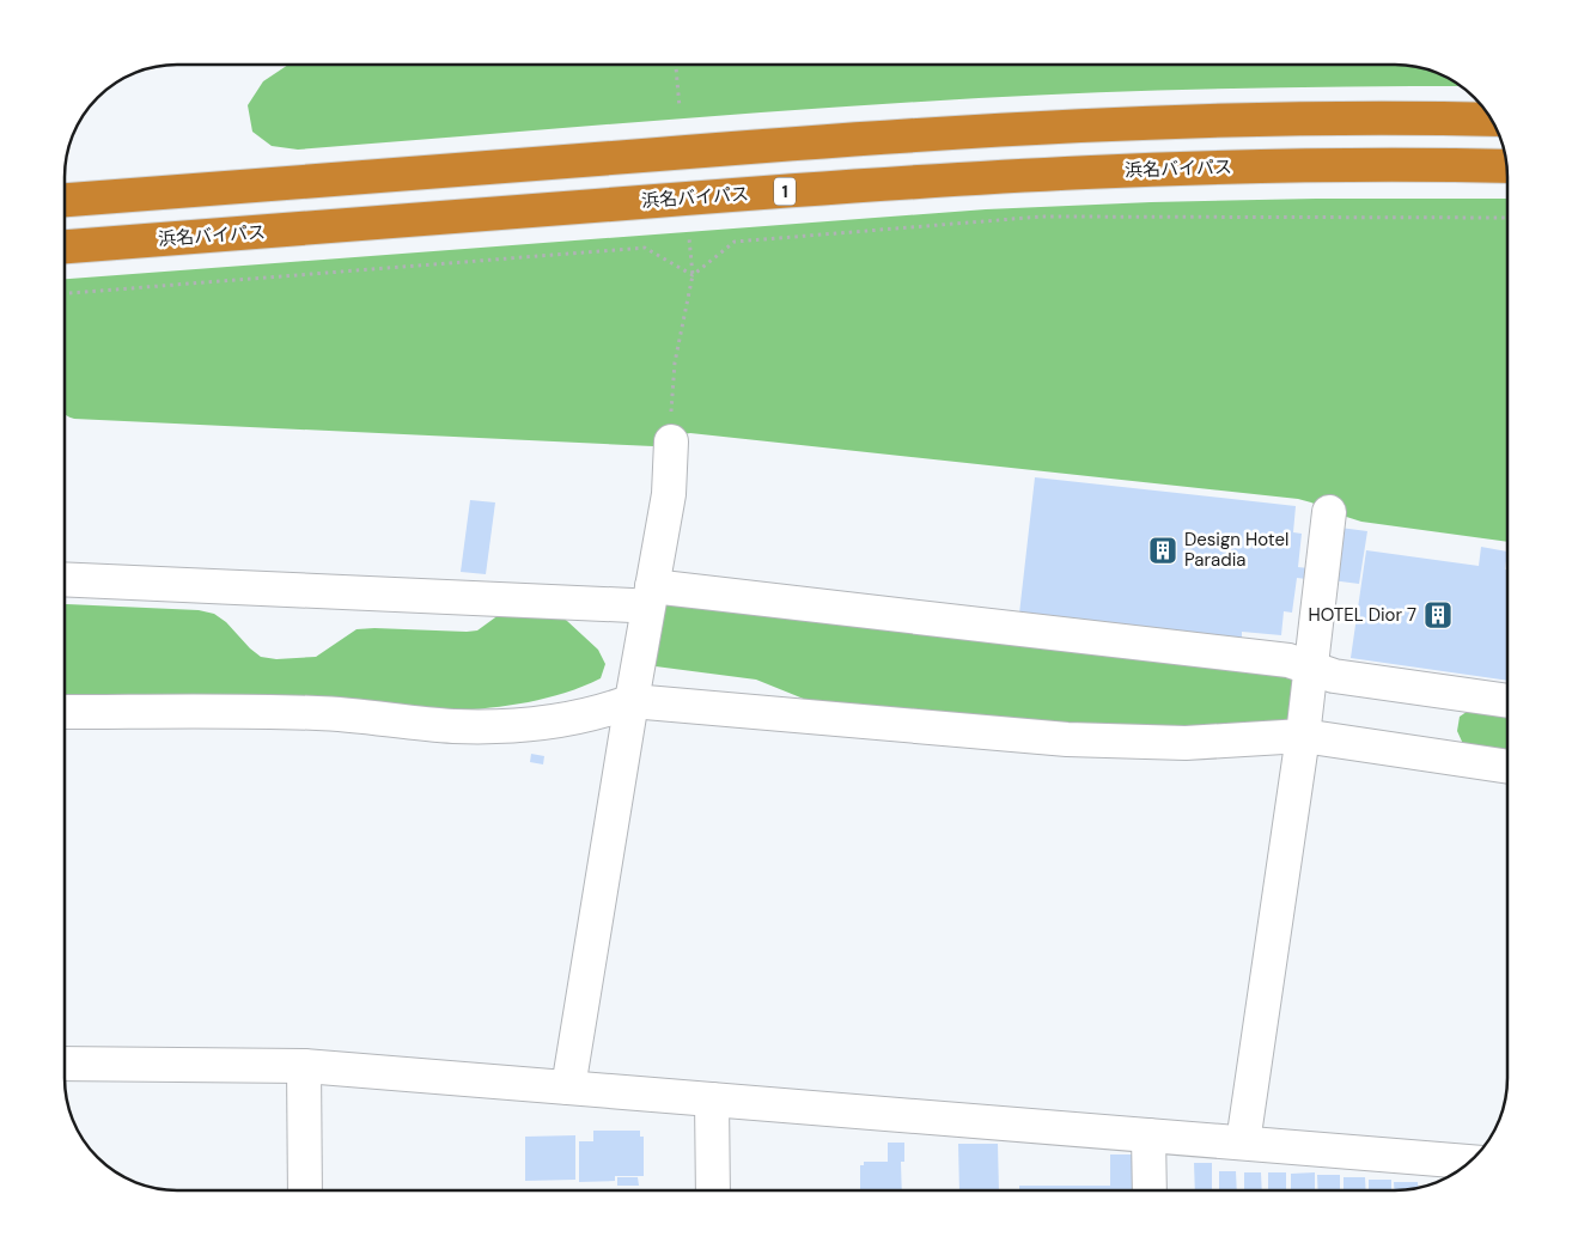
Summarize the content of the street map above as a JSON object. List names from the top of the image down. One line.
{"streets":{"highway":["浜名バイパス","1"]},"places":{"building":["Design Hotel Paradia","HOTEL Dior 7"]}}
